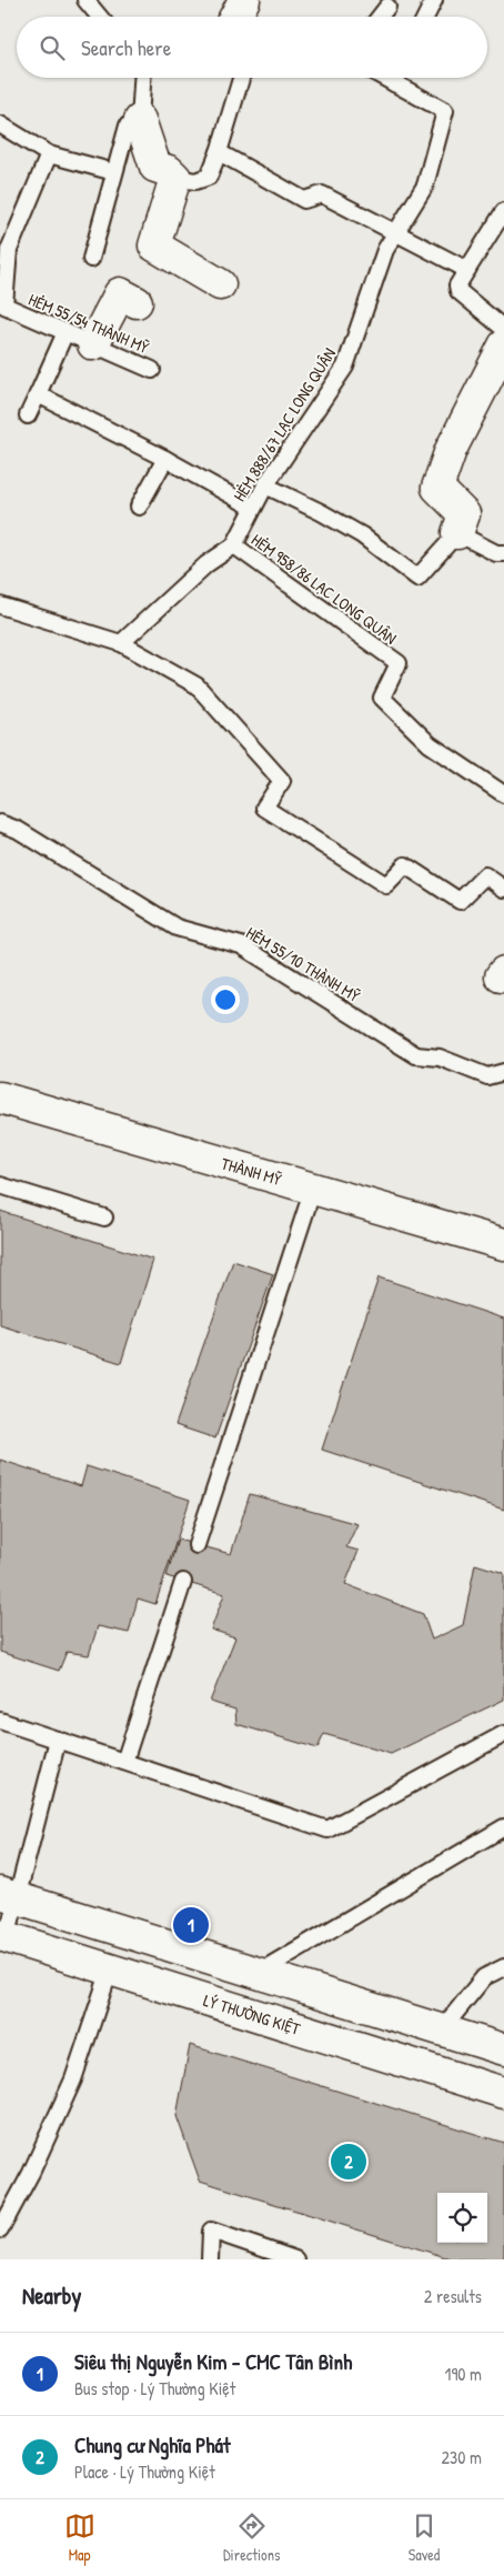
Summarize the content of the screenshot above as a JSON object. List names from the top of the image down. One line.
{"streets":{"street":["THÀNH MỸ","LÝ THƯỜNG KIỆT"],"lane":["HẺM 55/54 THÀNH MỸ","HẺM 888/67 LẠC LONG QUÂN","HẺM 958/86 LẠC LONG QUÂN","HẺM 55/10 THÀNH MỸ"]},"crossings":[["HẺM 888/67 LẠC LONG QUÂN","HẺM 958/86 LẠC LONG QUÂN"]],"page":{"search":"Search here","pins":["1","2"],"heading":["Nearby","2 results"],"list":[{"mark":"1","name":"Siêu thị Nguyễn Kim - CMC Tân Bình","note":"Bus stop · Lý Thường Kiệt","value":"190 m"},{"mark":"2","name":"Chung cư Nghĩa Phát","note":"Place · Lý Thường Kiệt","value":"230 m"}],"nav":["Map","Directions","Saved"]}}
